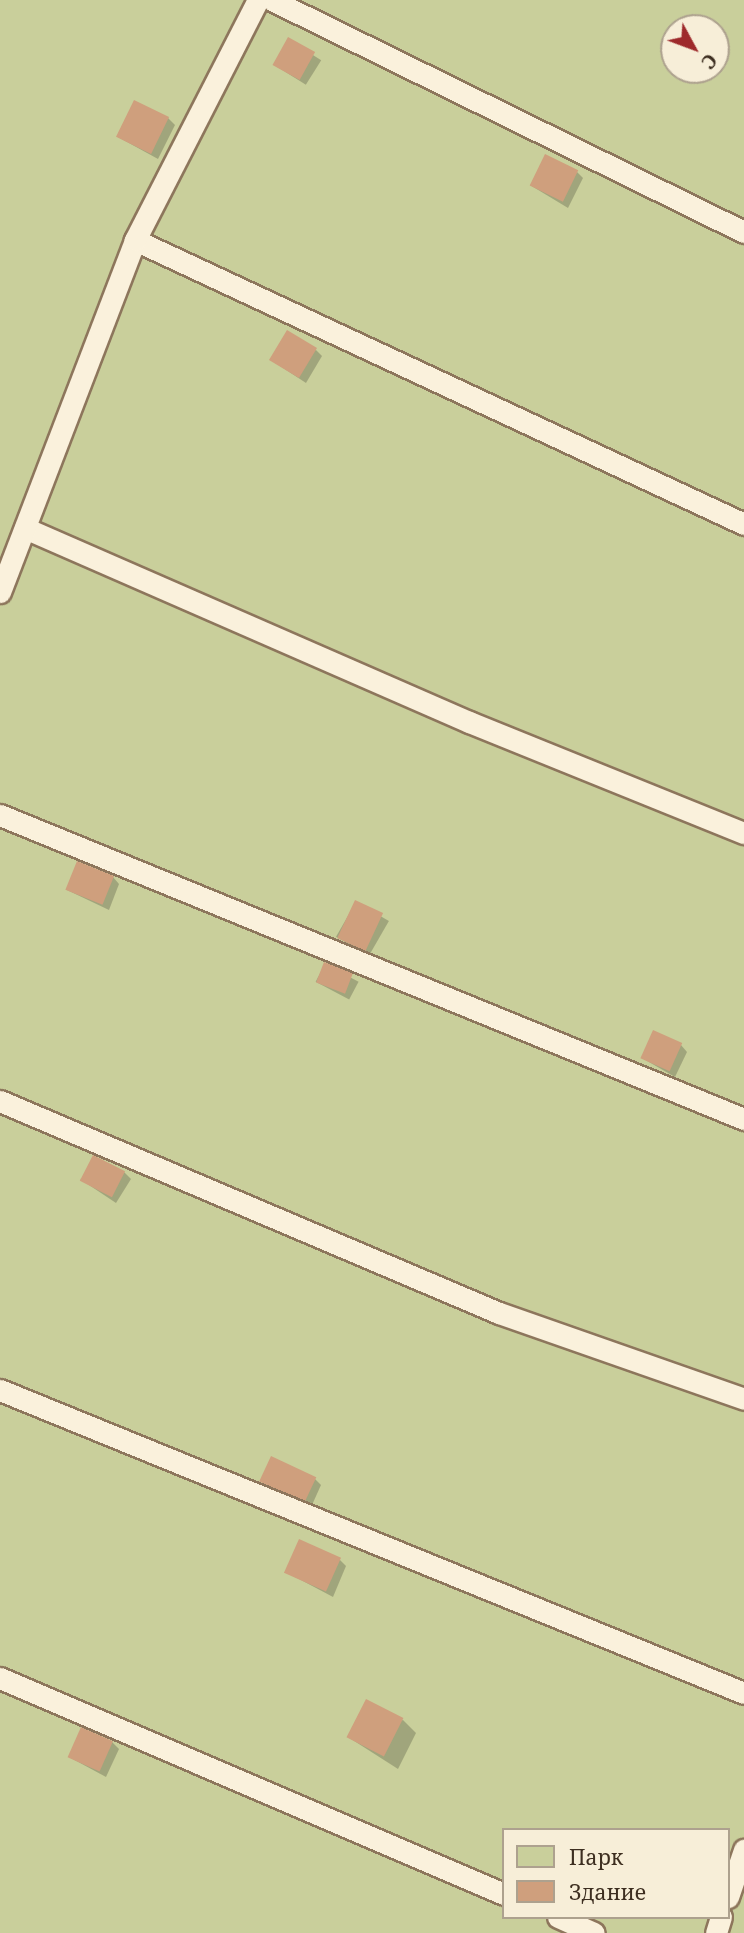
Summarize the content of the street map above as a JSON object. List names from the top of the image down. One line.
{"legend":["Парк","Здание"],"north":"bottom right"}
